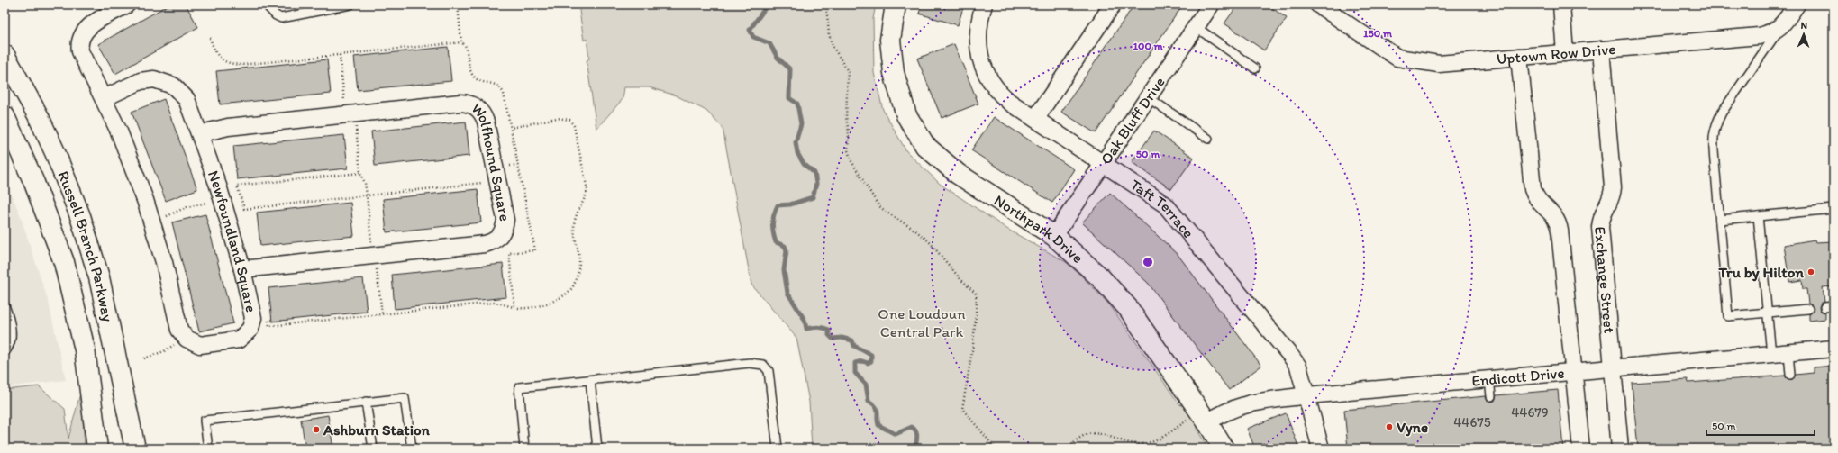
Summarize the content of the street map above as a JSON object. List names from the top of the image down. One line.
{"streets":{"main road":["Northpark Drive","Russell Branch Parkway"],"street":["Uptown Row Drive","Oak Bluff Drive","Wolfhound Square","Taft Terrace","Newfoundland Square","Exchange Street","Endicott Drive"]},"crossings":[["Uptown Row Drive","Exchange Street"],["Oak Bluff Drive","Taft Terrace"],["Oak Bluff Drive","Northpark Drive"],["Wolfhound Square","Newfoundland Square"],["Taft Terrace","Endicott Drive"],["Northpark Drive","Endicott Drive"],["Exchange Street","Endicott Drive"]],"parks":["One Loudoun Central Park"],"places":["Tru by Hilton","Vyne","Ashburn Station"],"house_numbers":["44679","44675"],"scale_bar":"50 m","north":"top","rings":["150 m","100 m","50 m"]}
